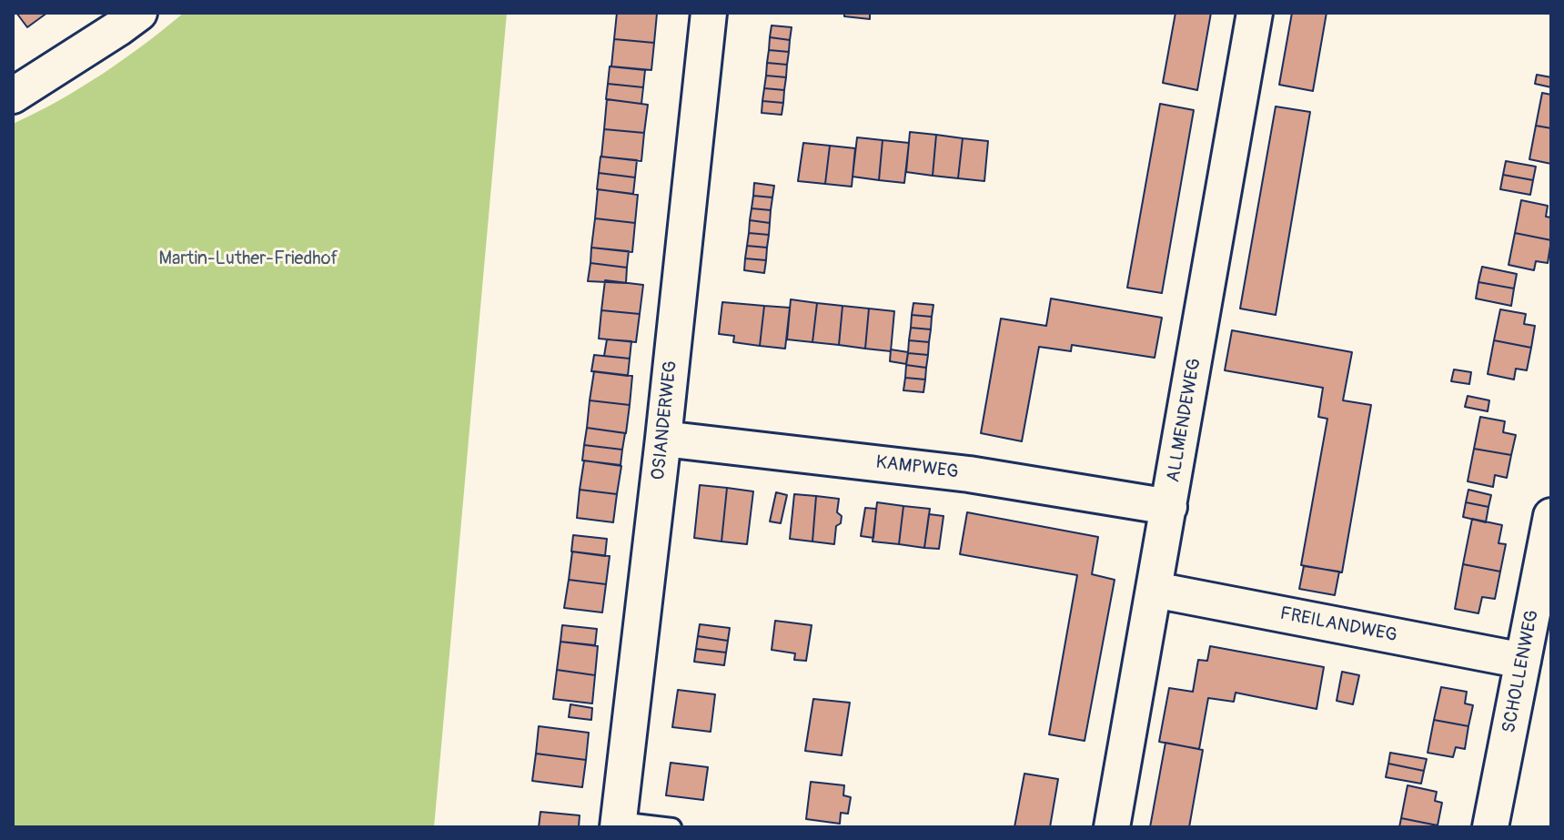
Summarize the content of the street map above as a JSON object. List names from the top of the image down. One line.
{"streets":{"street":["OSIANDERWEG","ALLMENDEWEG","KAMPWEG","FREILANDWEG","SCHOLLENWEG"]},"crossings":[["OSIANDERWEG","KAMPWEG"],["ALLMENDEWEG","KAMPWEG"],["ALLMENDEWEG","FREILANDWEG"],["FREILANDWEG","SCHOLLENWEG"]],"parks":["Martin-Luther-Friedhof"]}
